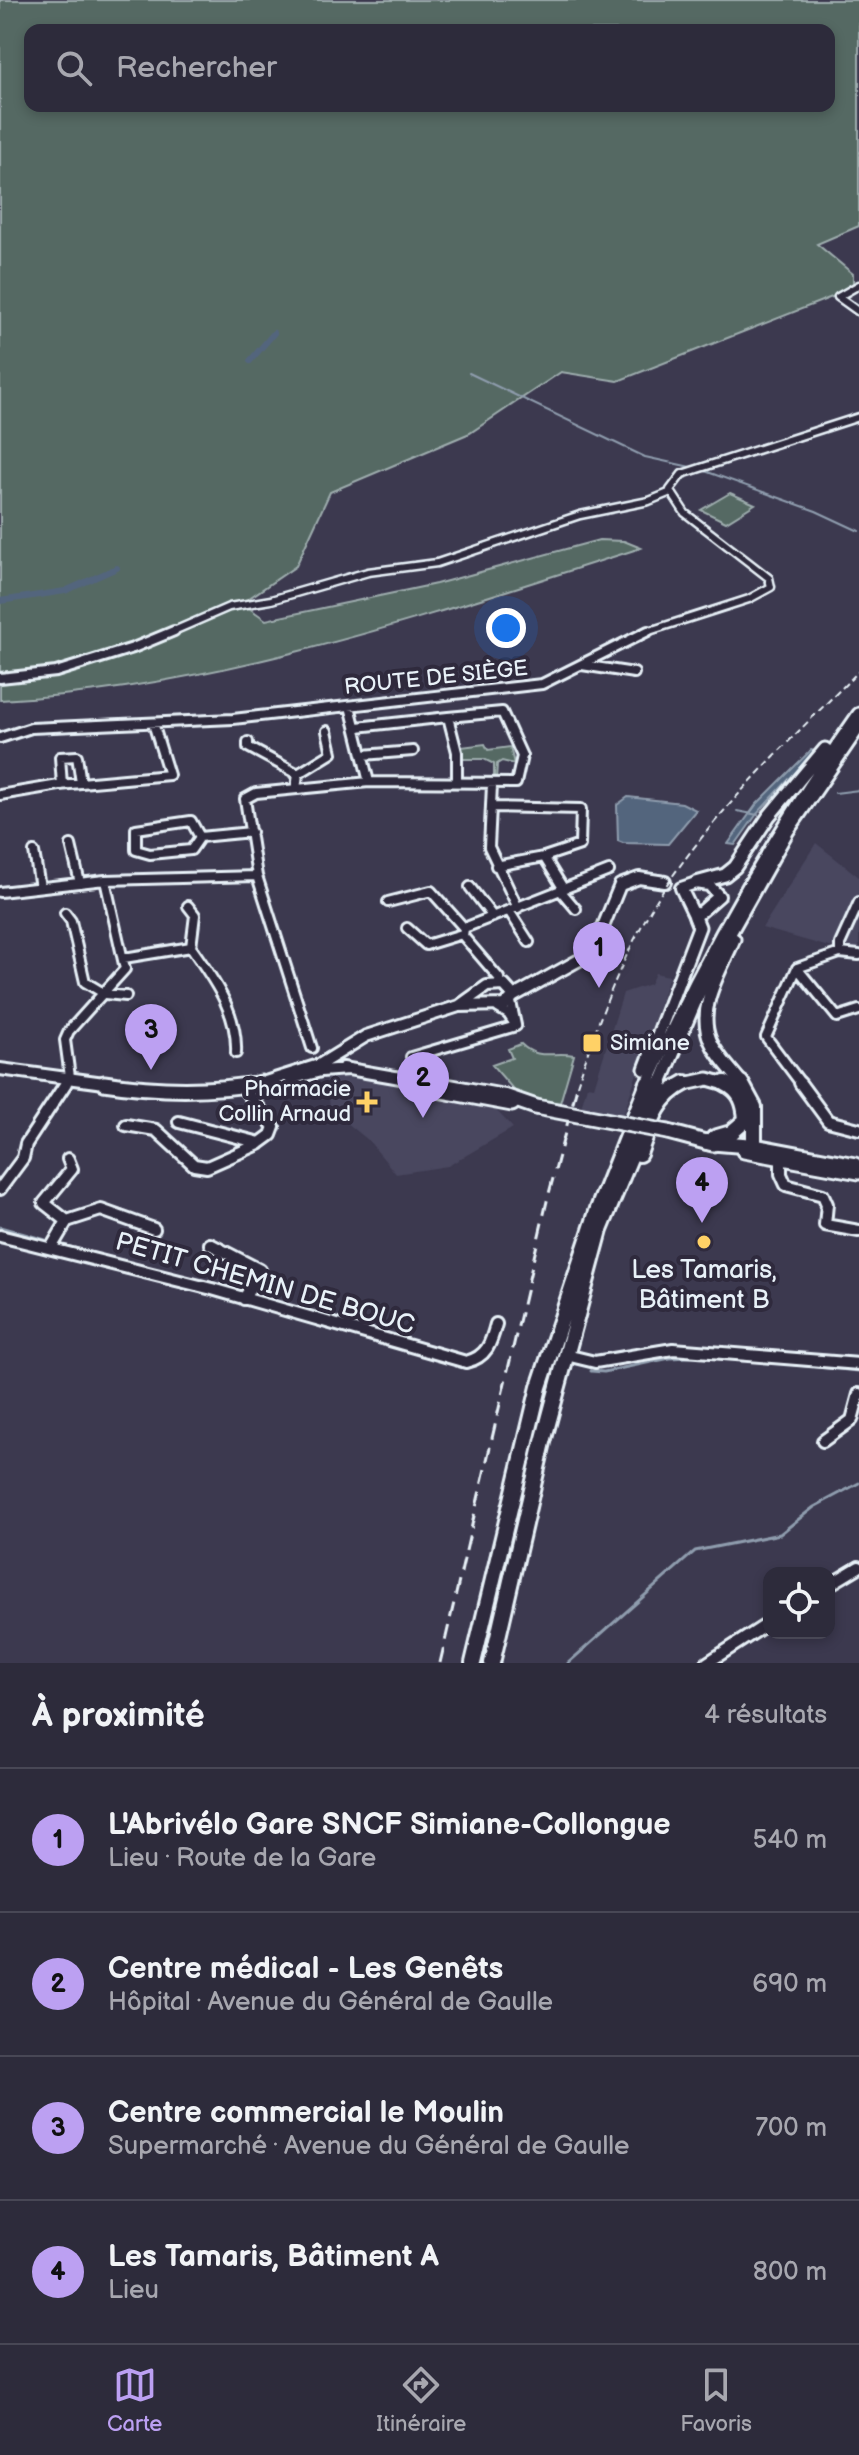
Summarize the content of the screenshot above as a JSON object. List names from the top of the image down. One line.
{"streets":{"street":["ROUTE DE SIÈGE","PETIT CHEMIN DE BOUC"]},"places":{"transit":["Simiane"],"health":["Pharmacie Collin Arnaud"],"other":["Les Tamaris, Bâtiment B"]},"page":{"search":"Rechercher","pins":["1","3","2","4"],"heading":["À proximité","4 résultats"],"list":[{"mark":"1","name":"L'Abrivélo Gare SNCF Simiane-Collongue","note":"Lieu · Route de la Gare","value":"540 m"},{"mark":"2","name":"Centre médical - Les Genêts","note":"Hôpital · Avenue du Général de Gaulle","value":"690 m"},{"mark":"3","name":"Centre commercial le Moulin","note":"Supermarché · Avenue du Général de Gaulle","value":"700 m"},{"mark":"4","name":"Les Tamaris, Bâtiment A","note":"Lieu","value":"800 m"}],"nav":["Carte","Itinéraire","Favoris"]}}
